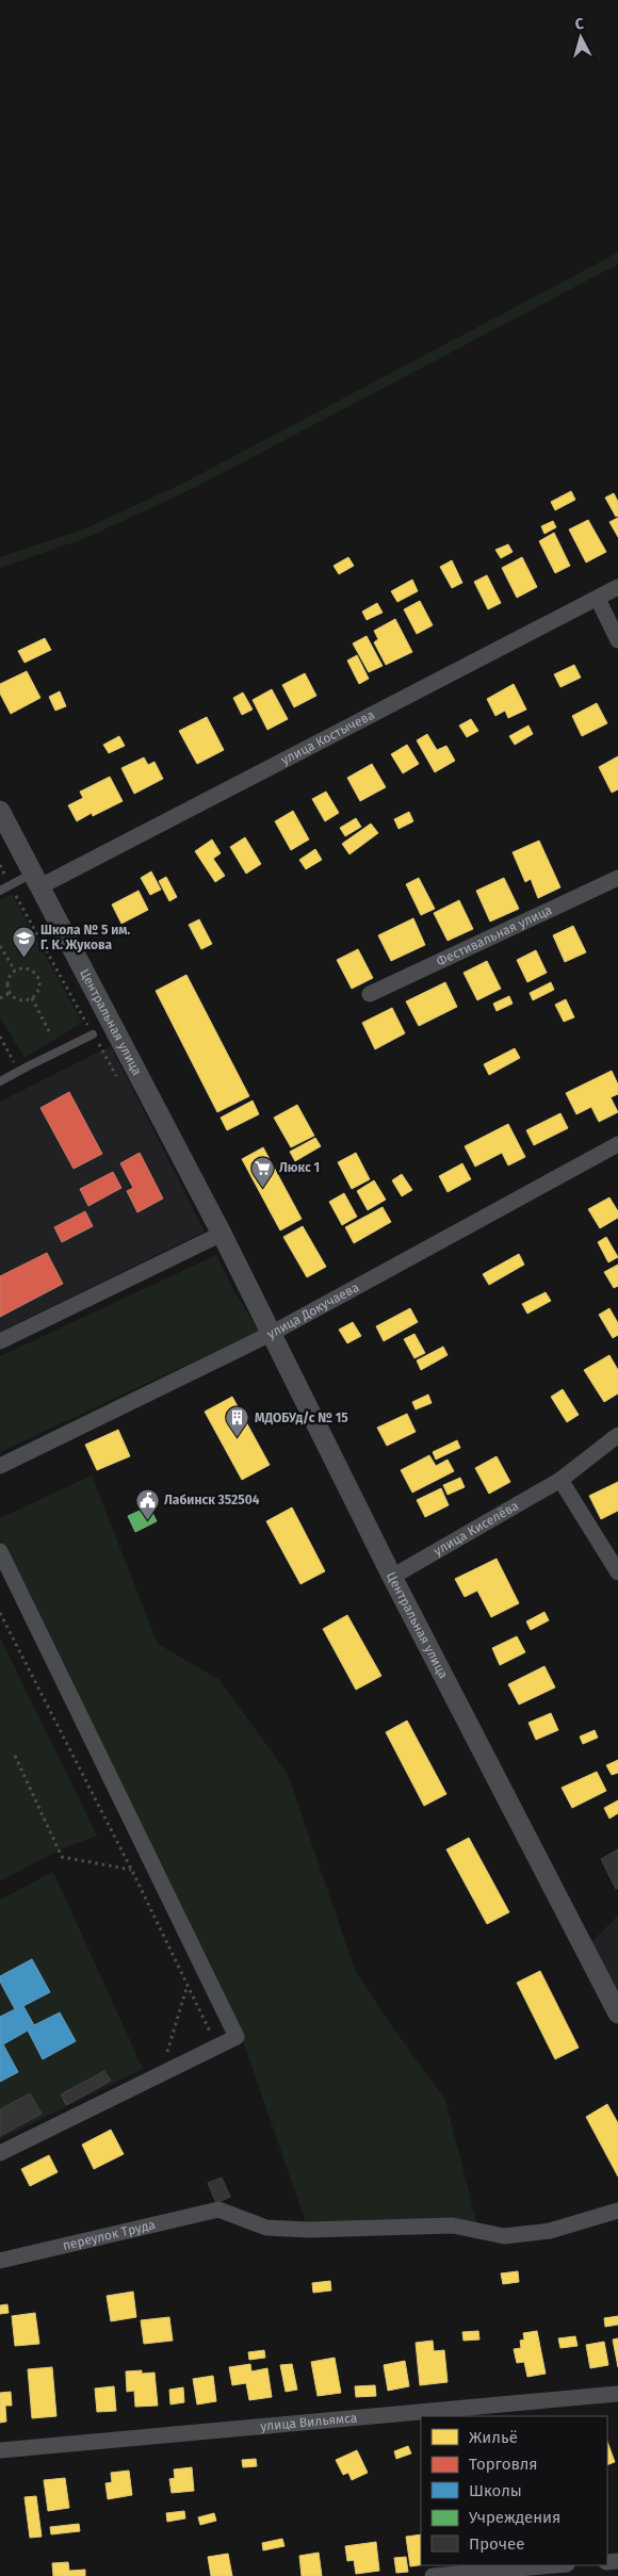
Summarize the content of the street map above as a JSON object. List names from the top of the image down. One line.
{"streets":{"street":["улица Костычева","Фестивальная улица","Центральная улица","улица Докучаева","улица Киселёва","переулок Труда","улица Вильямса"]},"crossings":[["улица Костычева","Центральная улица"],["Центральная улица","улица Докучаева"],["Центральная улица","улица Киселёва"]],"places":{"school or university":["Школа № 5 им. Г. К. Жукова"],"supermarket":["Люкс 1"],"building":["МДОБУд/с № 15"],"public building":["Лабинск 352504"]},"legend":["Жильё","Торговля","Школы","Учреждения","Прочее"],"north":"top"}
